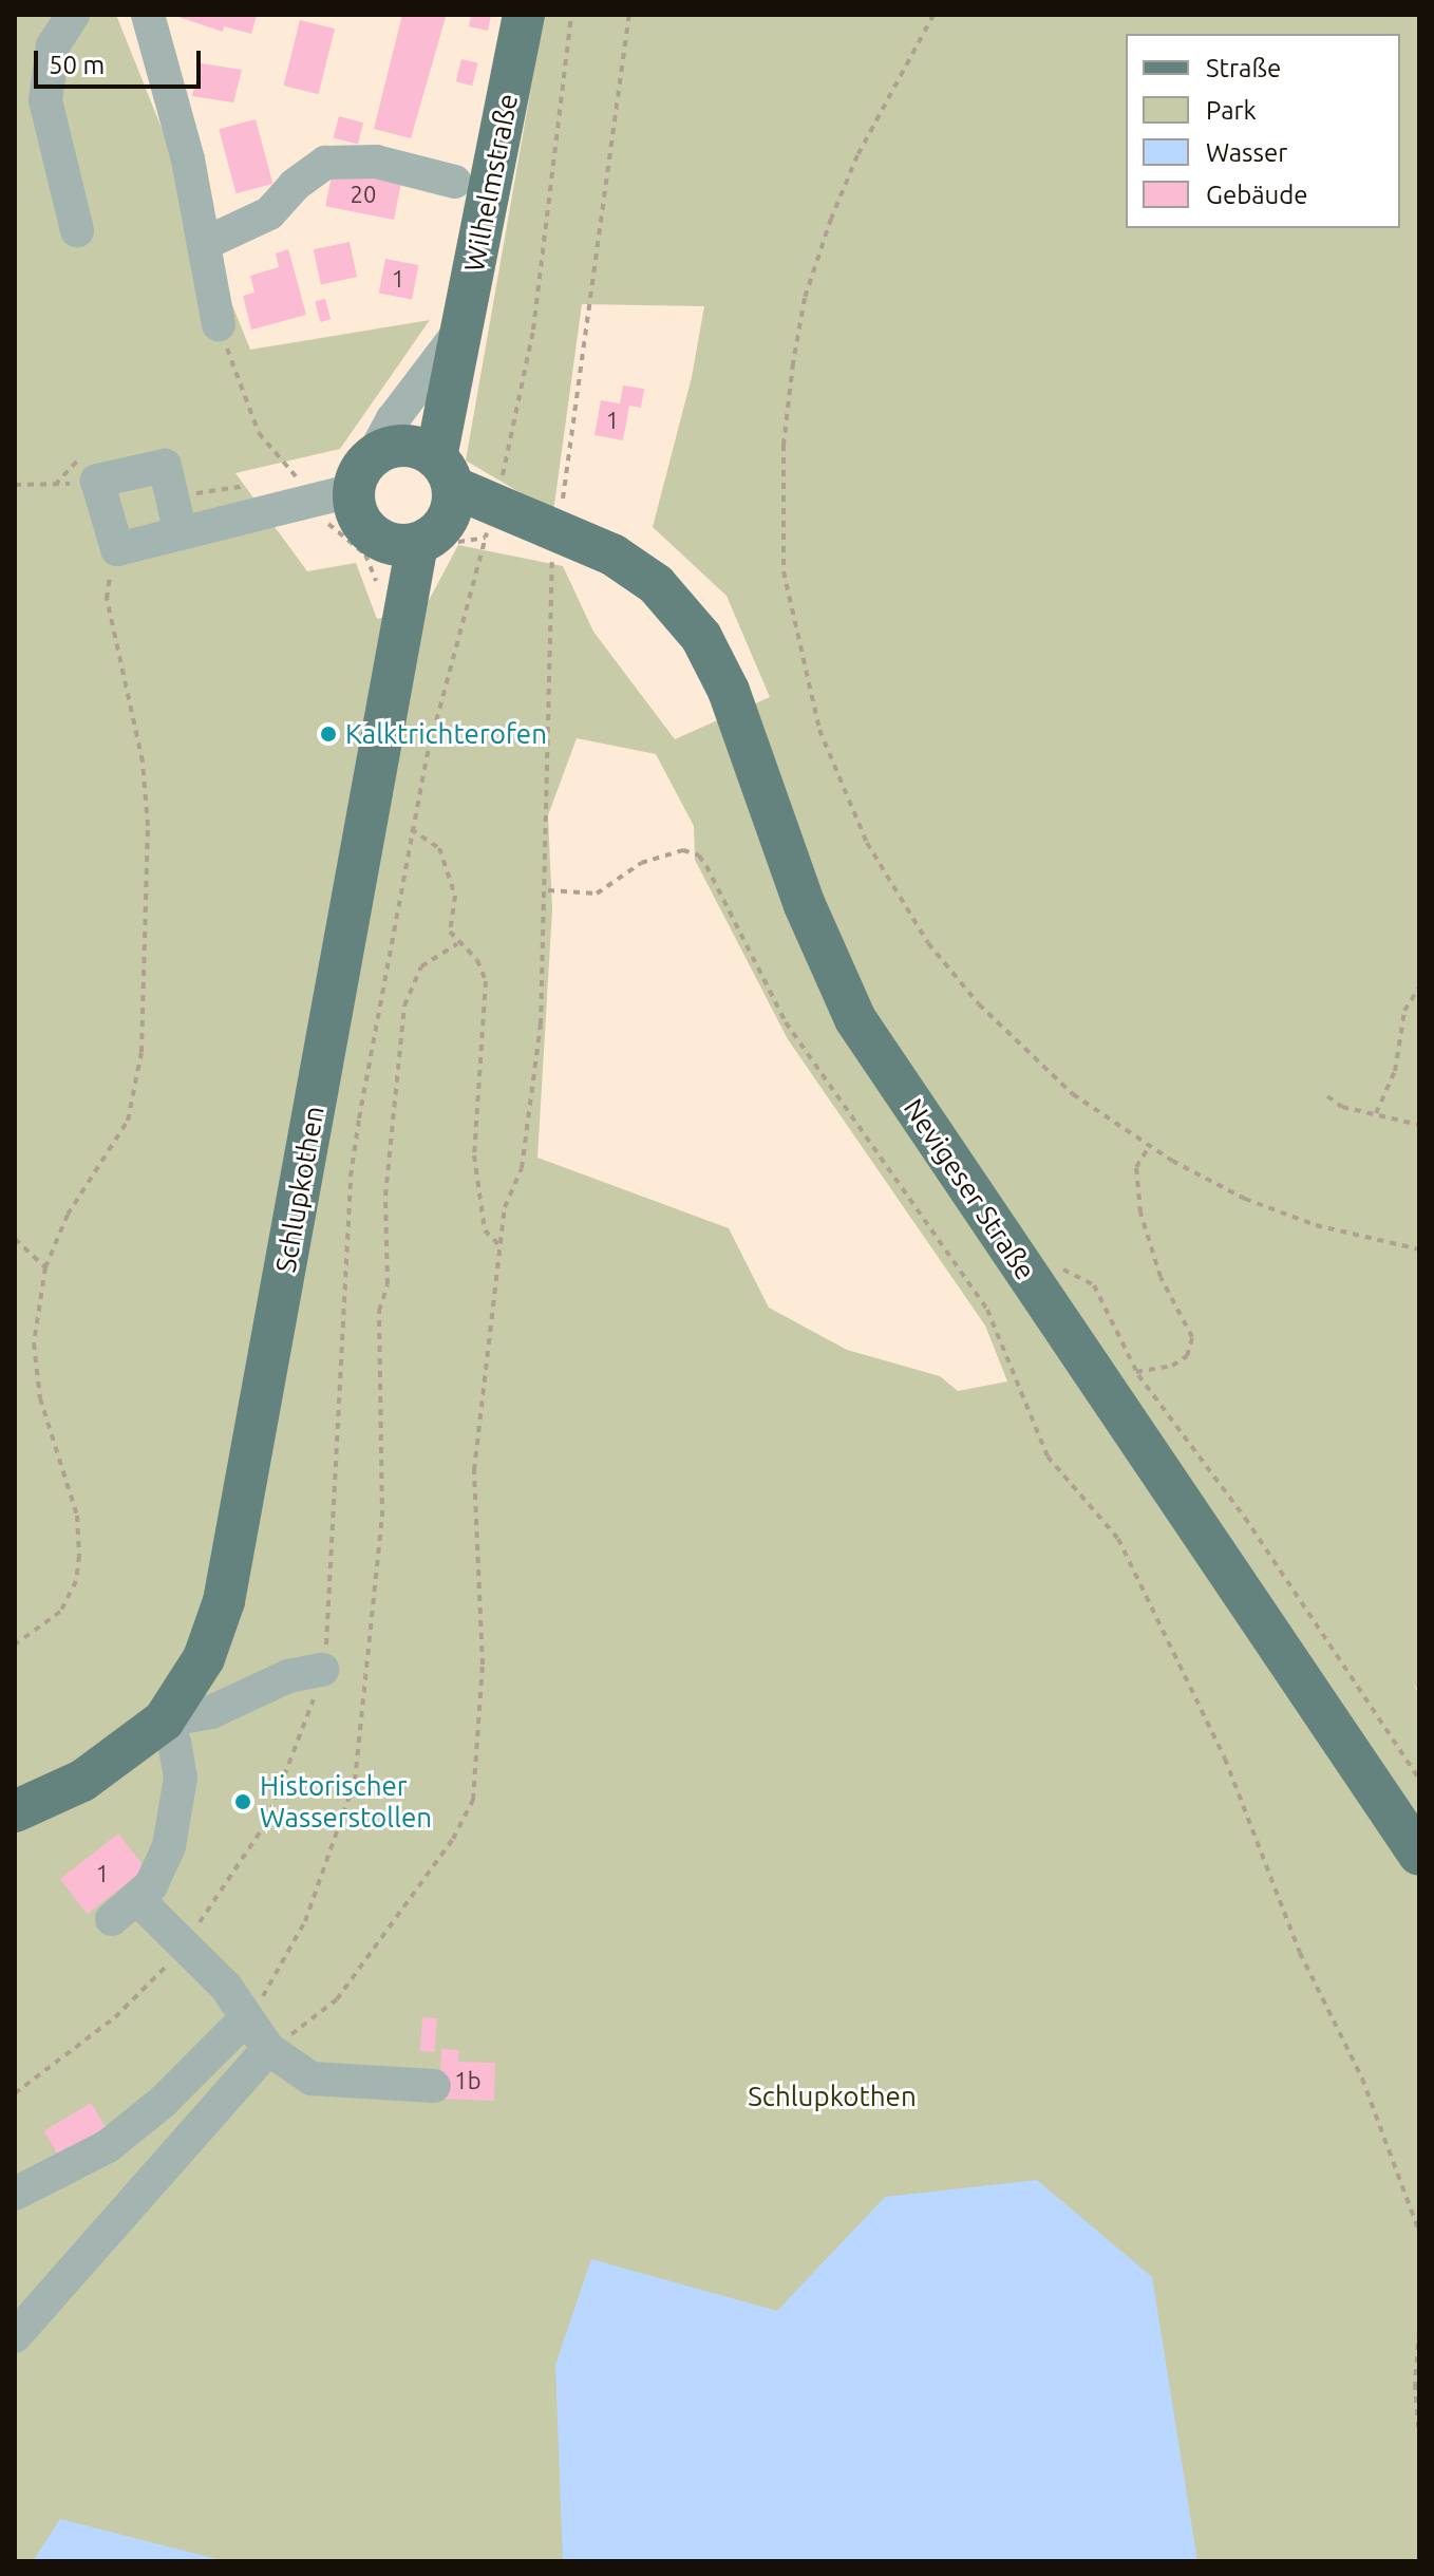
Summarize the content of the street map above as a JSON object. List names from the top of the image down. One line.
{"streets":{"main road":["Wilhelmstraße","Schlupkothen","Nevigeser Straße"]},"crossings":[["Wilhelmstraße","Schlupkothen"],["Wilhelmstraße","Nevigeser Straße"],["Schlupkothen","Nevigeser Straße"]],"parks":["Schlupkothen"],"places":["Kalktrichterofen","Historischer Wasserstollen"],"house_numbers":["20","1","1","1","1b"],"legend":["Straße","Park","Wasser","Gebäude"],"scale_bar":"50 m"}
